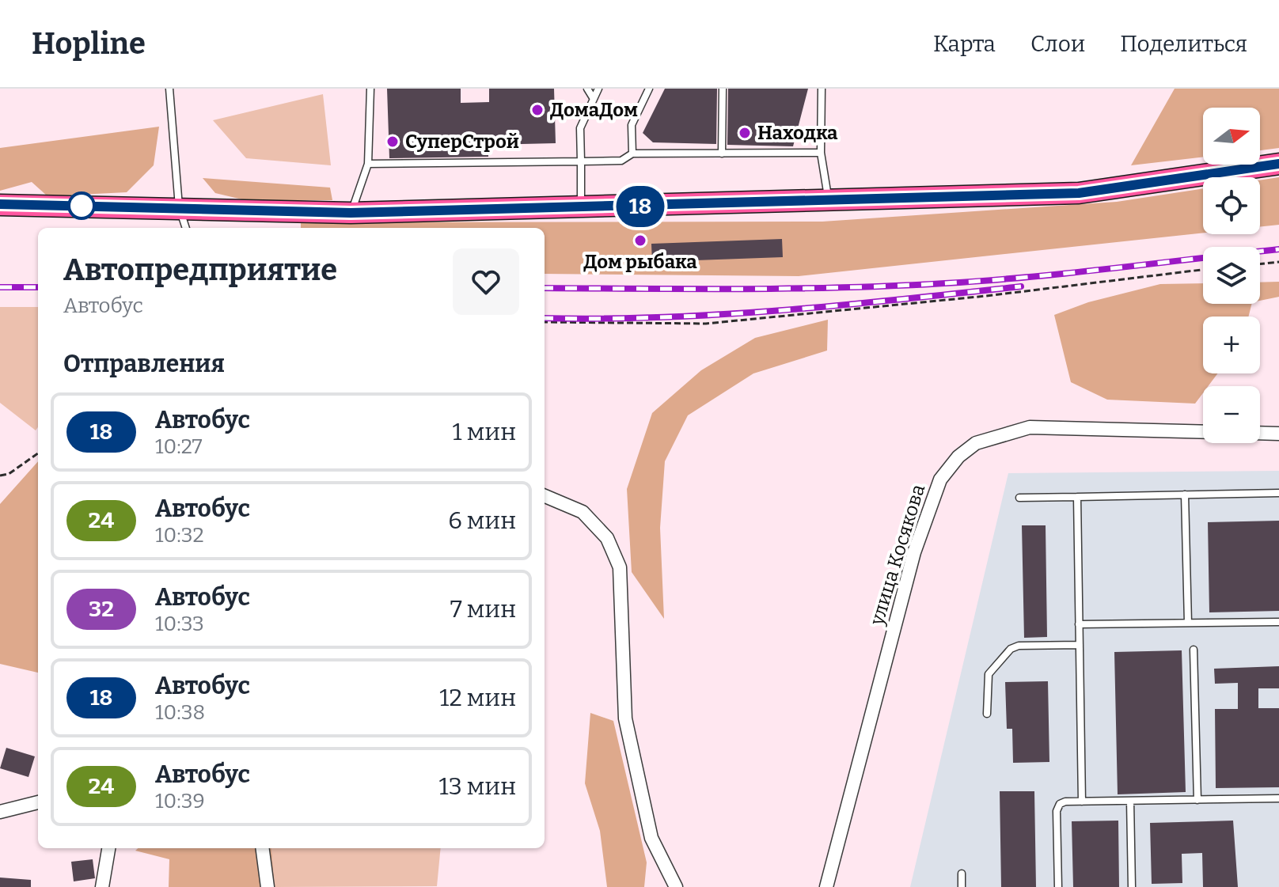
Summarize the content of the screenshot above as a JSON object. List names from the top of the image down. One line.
{"streets":{"street":["улица Косякова"]},"places":["ДомаДом","Находка","СуперСтрой","Дом рыбака"],"lines":["bus line 18"],"north":"right","page":{"header":"Hopline","nav":["Карта","Слои","Поделиться"],"on_map":"18","map_buttons":["+","−"],"heading":[["Автопредприятие","Автобус"],"Отправления"],"list":[{"mark":"18","name":"Автобус","note":"10:27","value":"1 мин"},{"mark":"24","name":"Автобус","note":"10:32","value":"6 мин"},{"mark":"32","name":"Автобус","note":"10:33","value":"7 мин"},{"mark":"18","name":"Автобус","note":"10:38","value":"12 мин"},{"mark":"24","name":"Автобус","note":"10:39","value":"13 мин"}]}}
